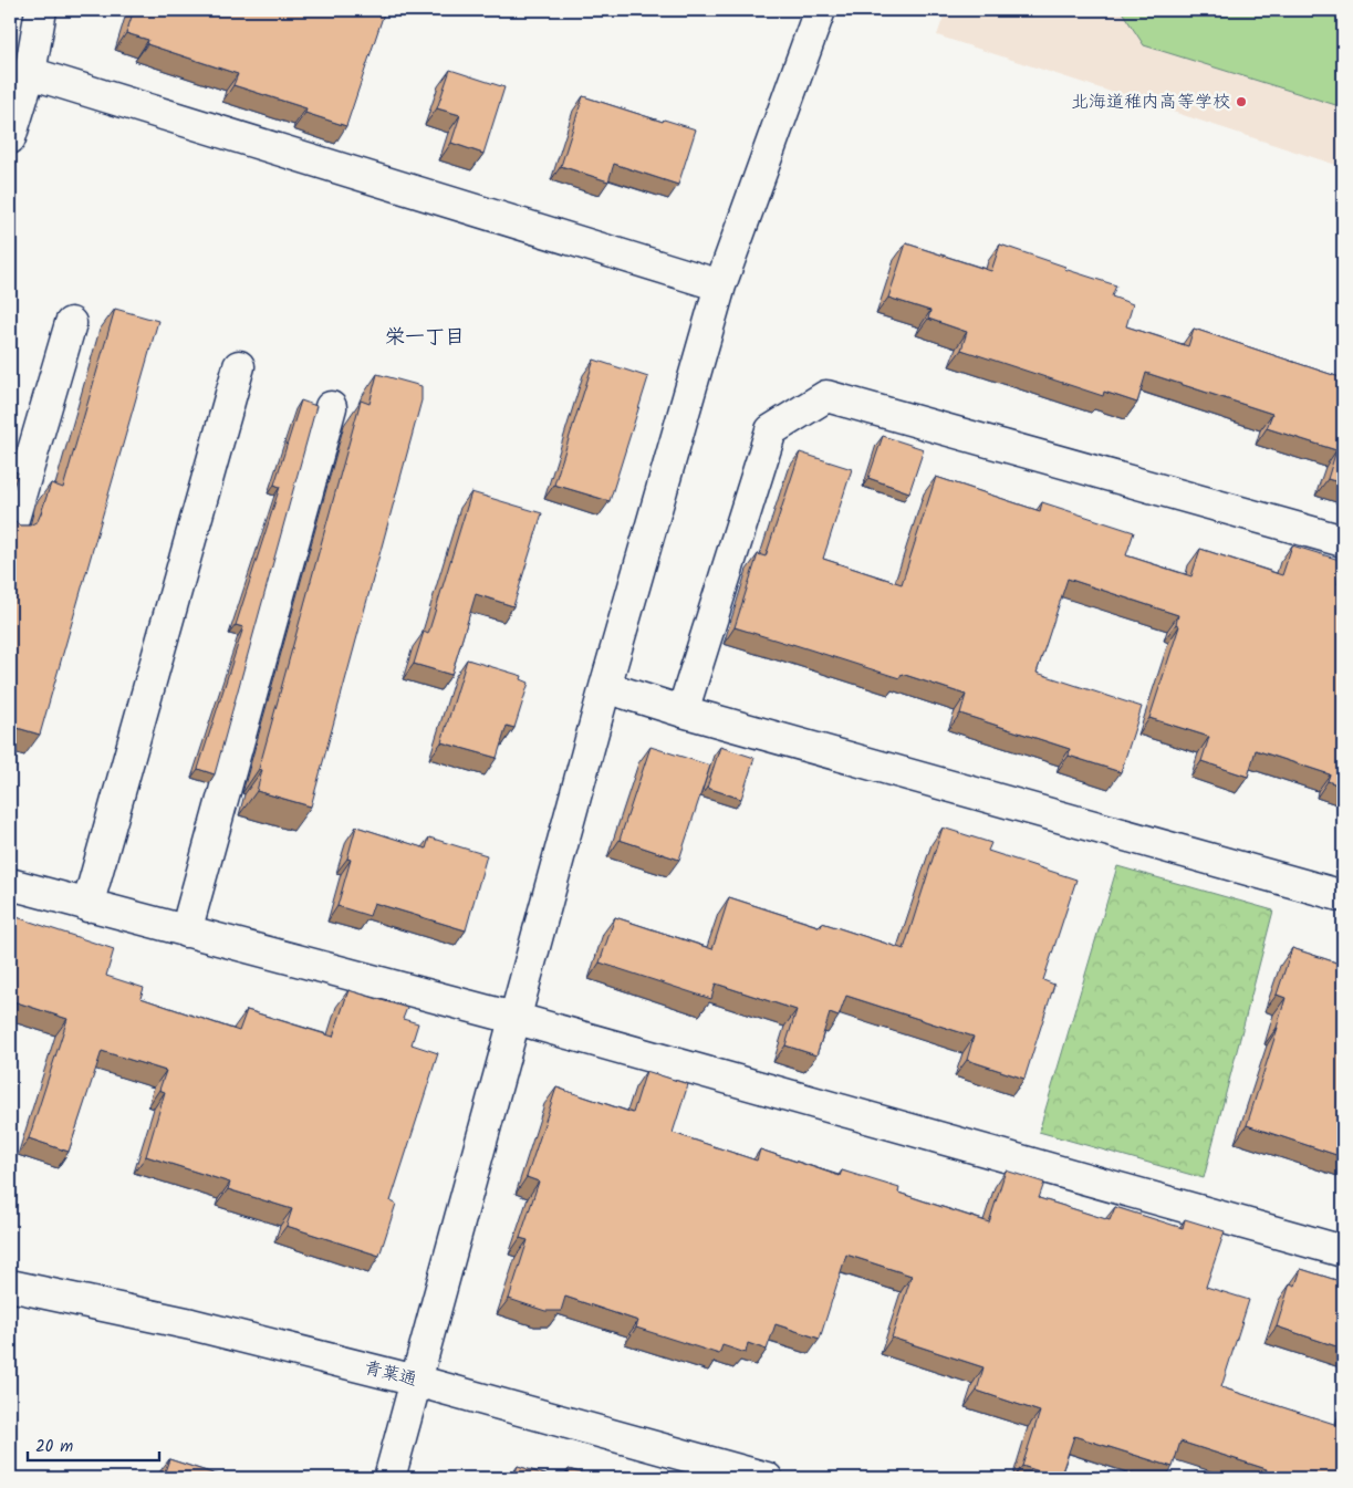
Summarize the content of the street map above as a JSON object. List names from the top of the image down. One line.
{"streets":{"street":["青葉通"]},"districts":["栄一丁目"],"places":["北海道稚内高等学校"],"scale_bar":"20 m"}
